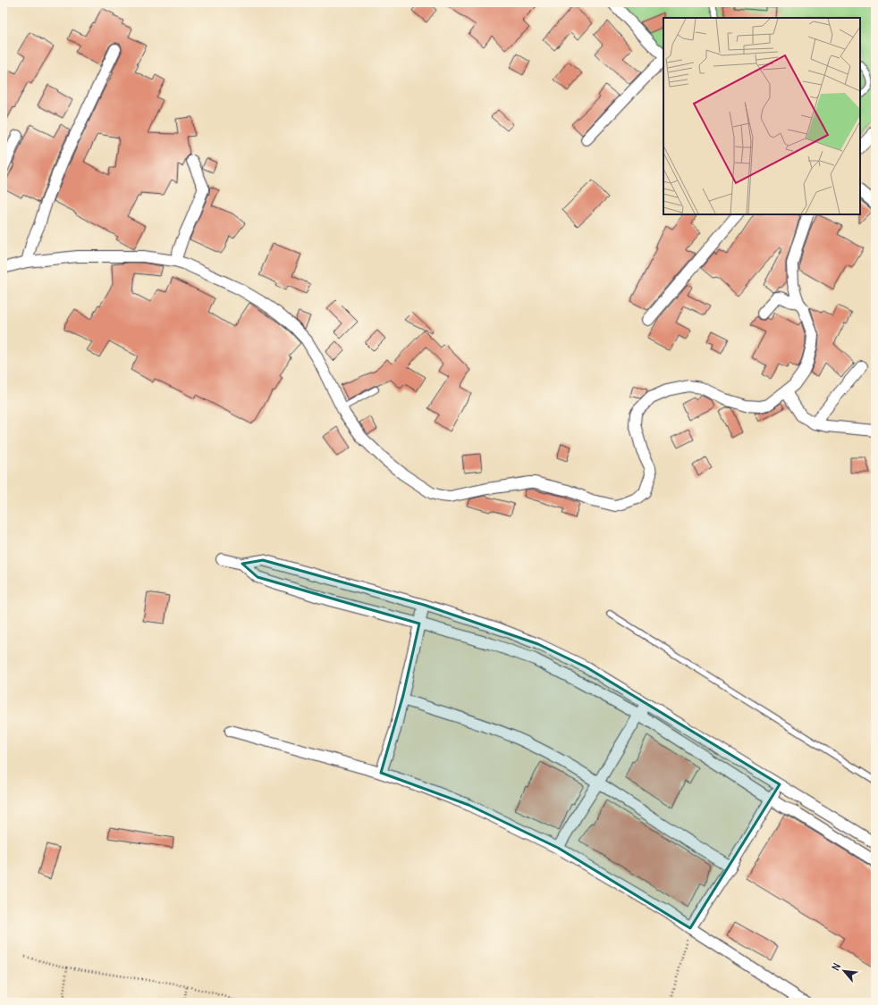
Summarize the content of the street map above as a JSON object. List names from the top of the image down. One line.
{"north":"top left"}
